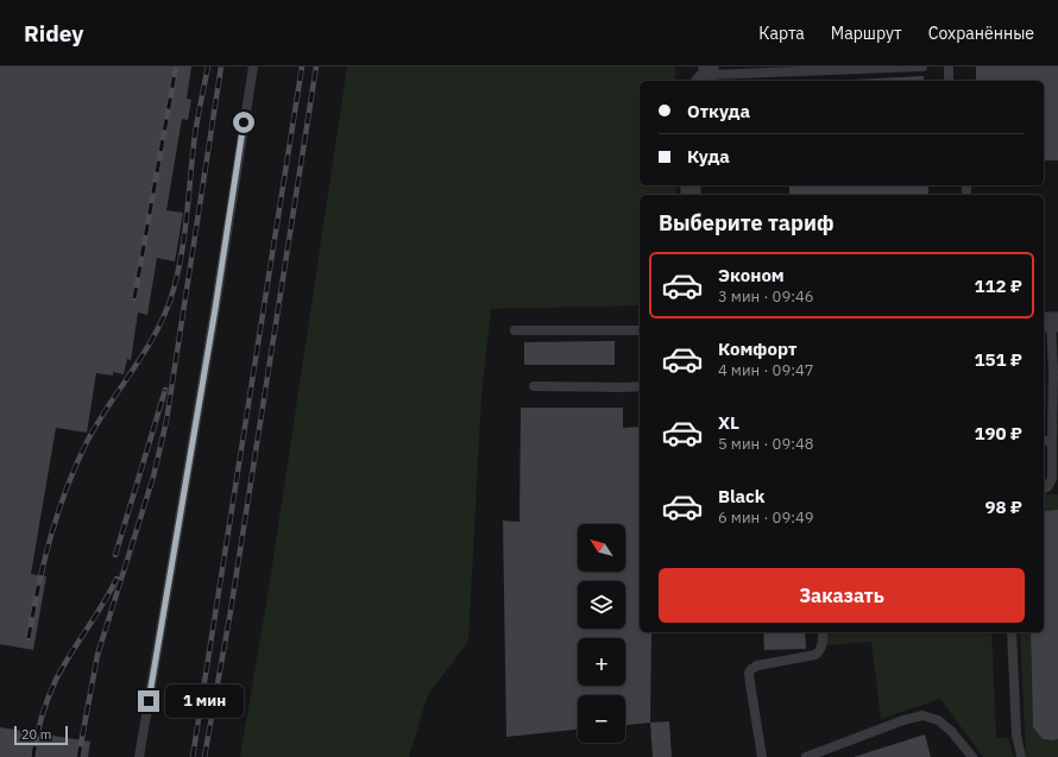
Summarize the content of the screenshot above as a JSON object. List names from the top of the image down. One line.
{"scale_bar":"20 m","north":"top left","page":{"header":"Ridey","nav":["Карта","Маршрут","Сохранённые"],"banner":["Откуда","Куда"],"heading":"Выберите тариф","list":[{"name":"Эконом","note":"3 мин · 09:46","value":"112 ₽"},{"name":"Комфорт","note":"4 мин · 09:47","value":"151 ₽"},{"name":"XL","note":"5 мин · 09:48","value":"190 ₽"},{"name":"Black","note":"6 мин · 09:49","value":"98 ₽"}],"map_buttons":["+","−"],"buttons":"Заказать","bubble":"1 мин","scale":"20 m"}}
